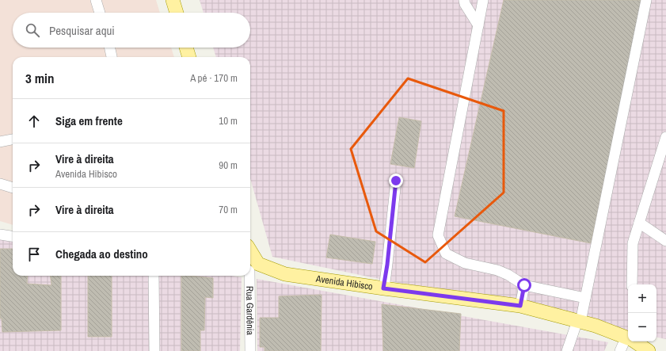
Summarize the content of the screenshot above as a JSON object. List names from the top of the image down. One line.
{"streets":{"main road":["Avenida Hibisco"],"street":["Rua Gardênia"]},"crossings":[["Avenida Hibisco","Rua Gardênia"]],"page":{"search":"Pesquisar aqui","heading":["3 min","A pé · 170 m"],"list":[["Siga em frente","10 m"],["Vire à direita","Avenida Hibisco","90 m"],["Vire à direita","70 m"],"Chegada ao destino"],"map_buttons":["+","−"]}}
